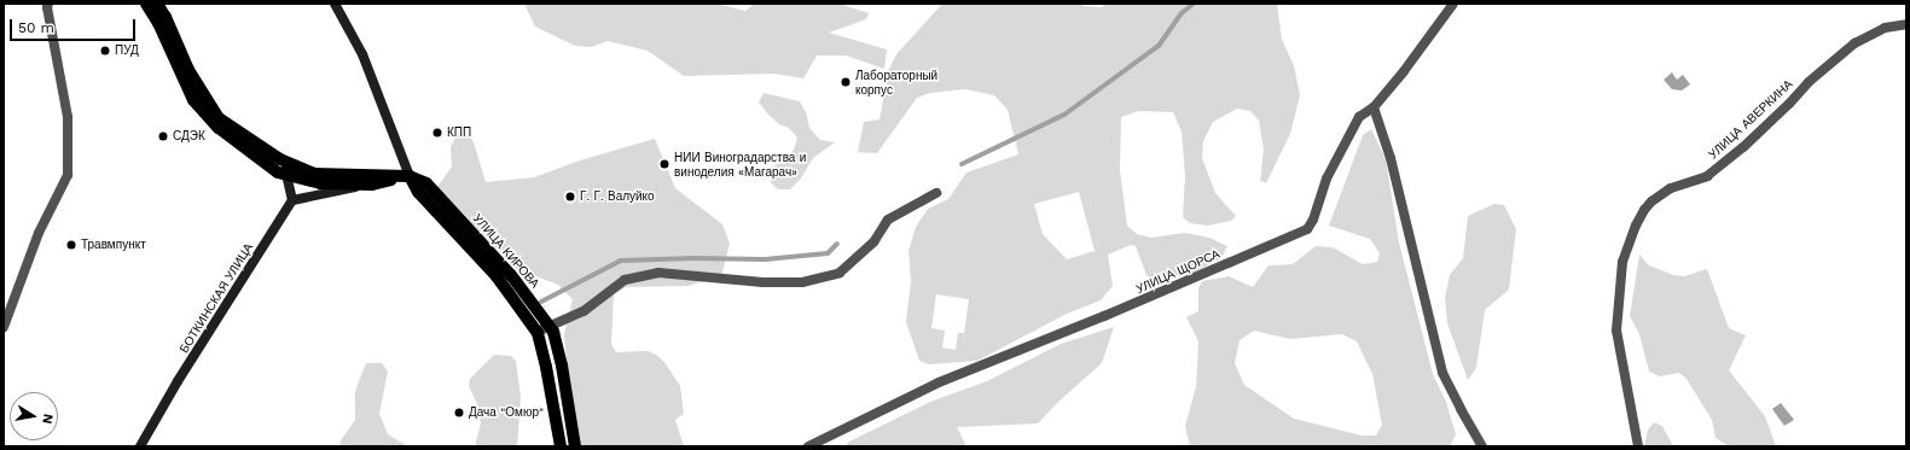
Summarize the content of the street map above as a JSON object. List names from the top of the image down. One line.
{"streets":{"main road":["УЛИЦА КИРОВА","БОТКИНСКАЯ УЛИЦА"],"street":["УЛИЦА АВЕРКИНА","УЛИЦА ЩОРСА"]},"places":["ПУД","Лабораторный корпус","КПП","СДЭК","НИИ Виноградарства и виноделия «Магарач»","Г. Г. Валуйко","Травмпункт","Дача \"Омюр\""],"scale_bar":"50 m","north":"right"}
